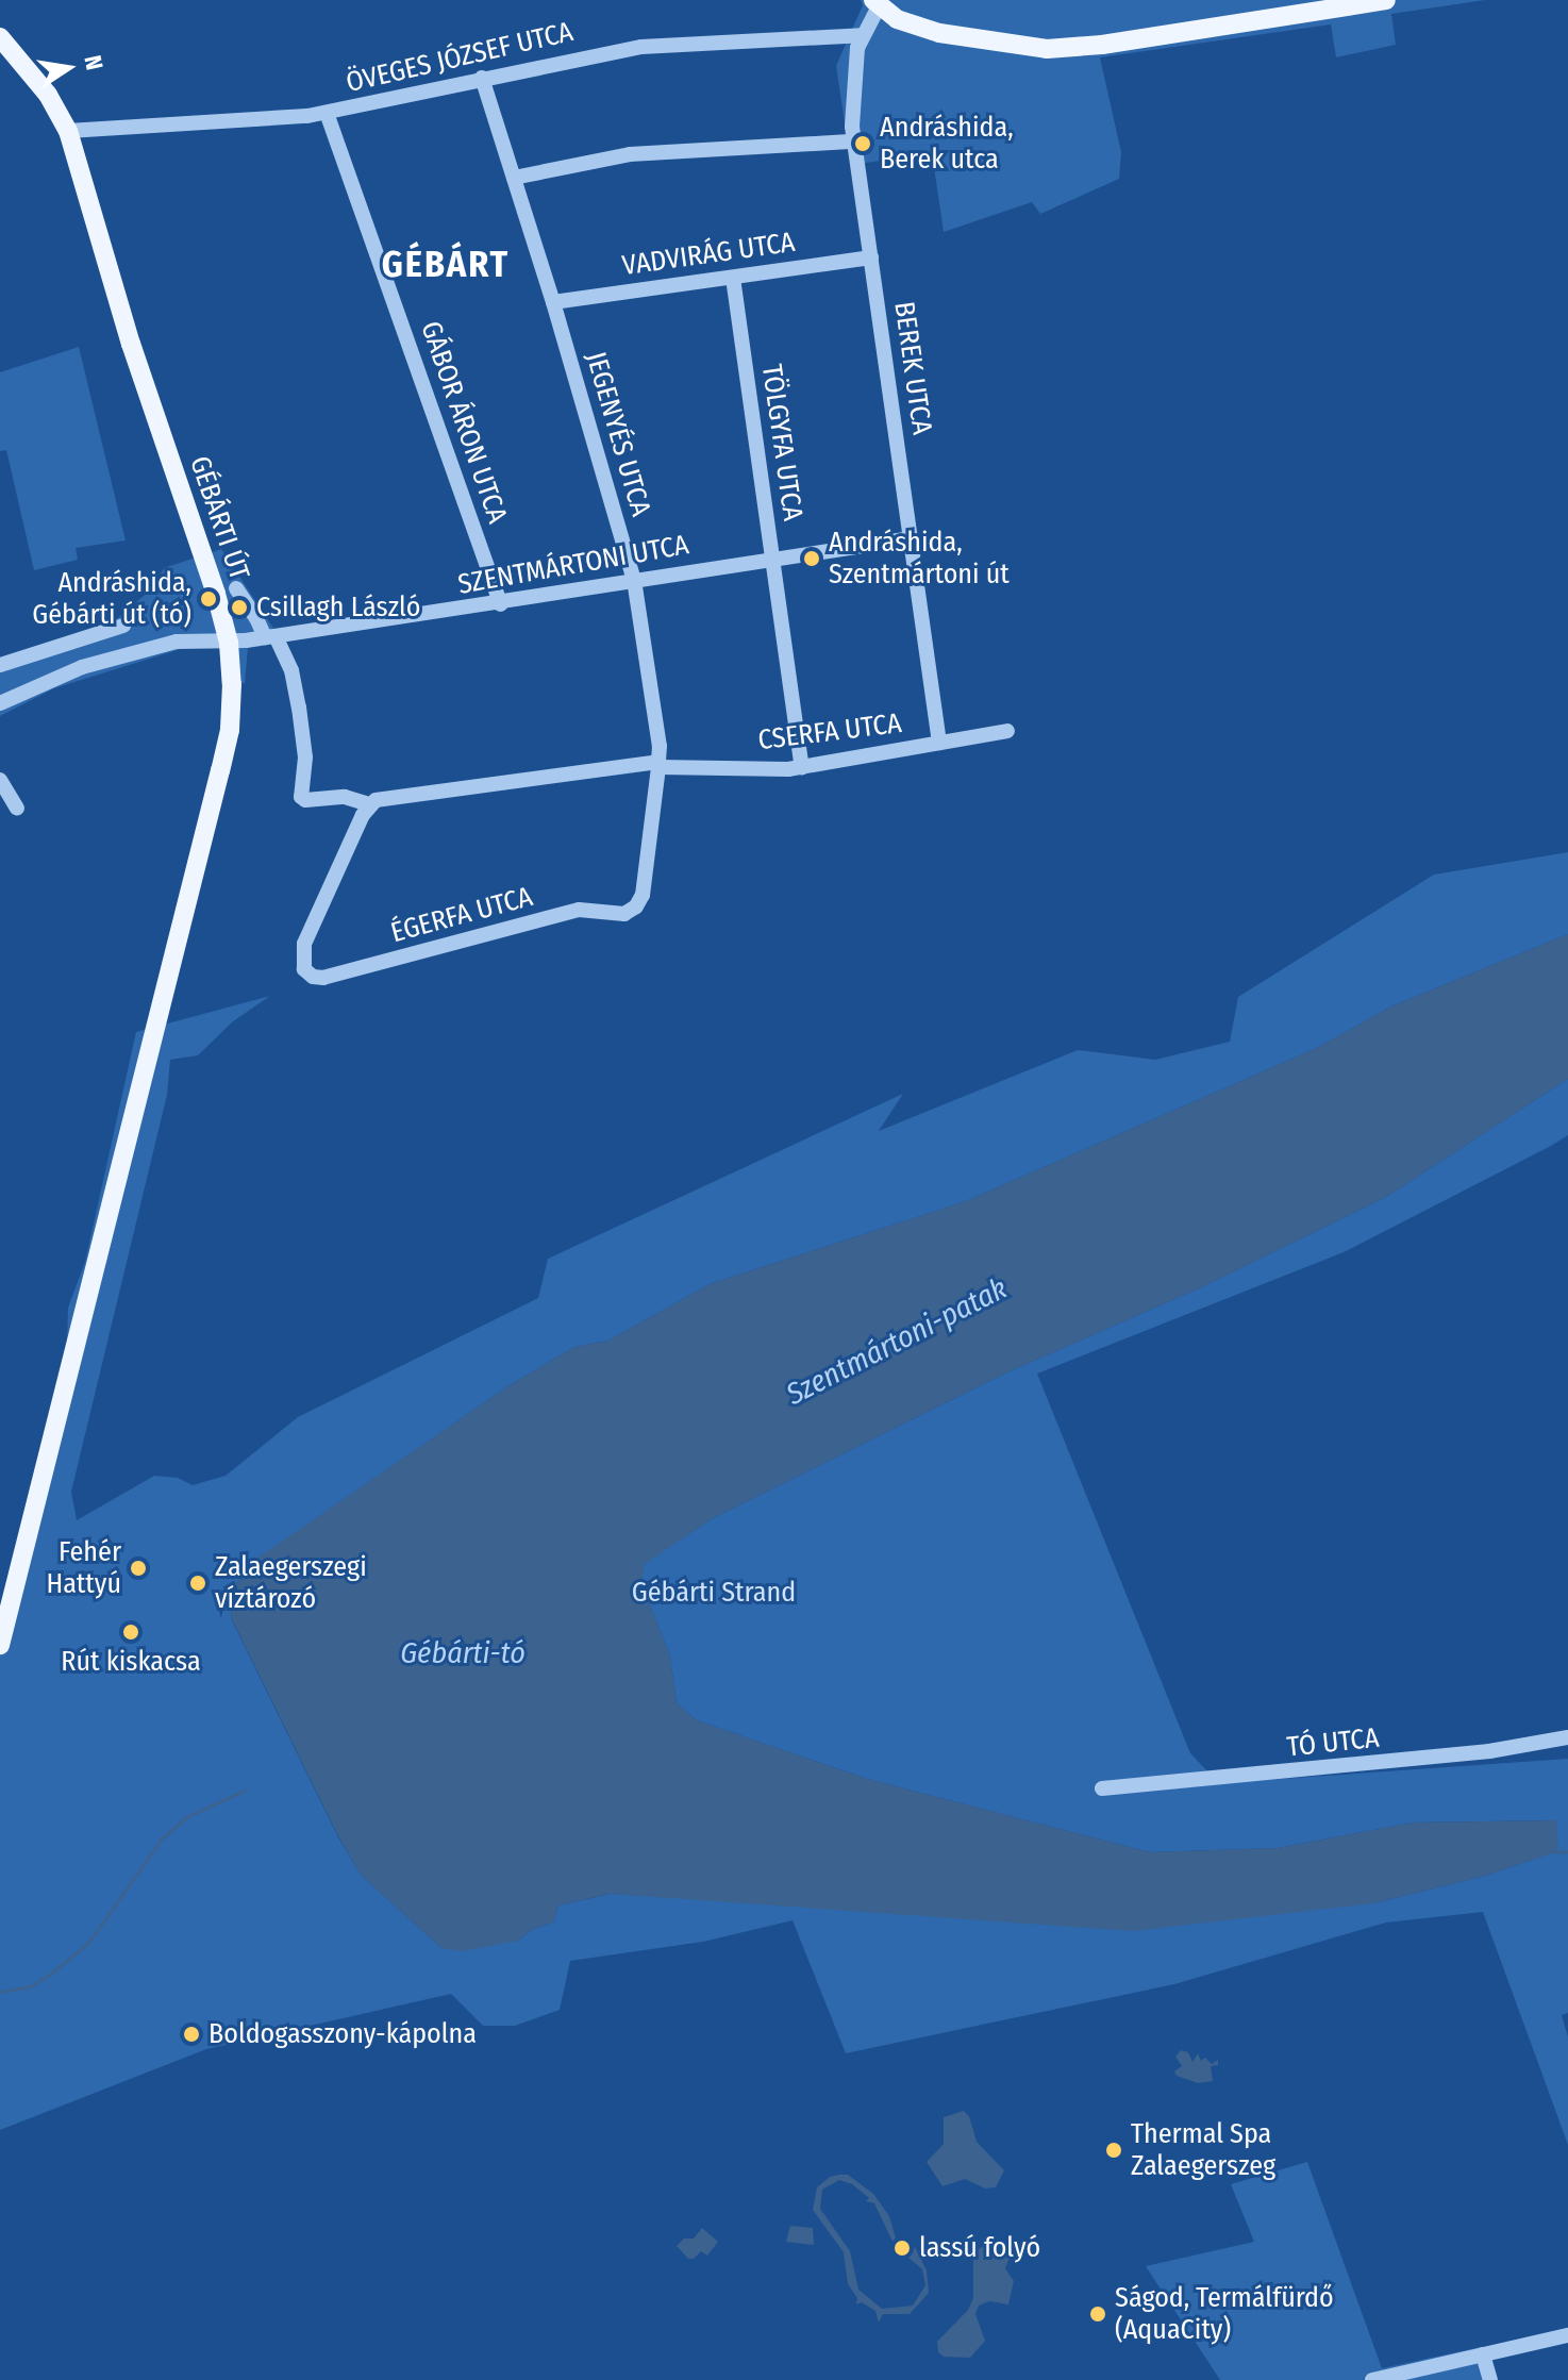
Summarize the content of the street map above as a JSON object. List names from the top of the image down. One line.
{"streets":{"main road":["GÉBÁRTI ÚT"],"street":["ÖVEGES JÓZSEF UTCA","VADVIRÁG UTCA","BEREK UTCA","GÁBOR ÁRON UTCA","JEGENYÉS UTCA","TÖLGYFA UTCA","SZENTMÁRTONI UTCA","CSERFA UTCA","ÉGERFA UTCA","TÓ UTCA"]},"crossings":[["ÖVEGES JÓZSEF UTCA","BEREK UTCA"],["ÖVEGES JÓZSEF UTCA","GÁBOR ÁRON UTCA"],["ÖVEGES JÓZSEF UTCA","JEGENYÉS UTCA"],["ÖVEGES JÓZSEF UTCA","GÉBÁRTI ÚT"],["VADVIRÁG UTCA","BEREK UTCA"],["VADVIRÁG UTCA","JEGENYÉS UTCA"],["VADVIRÁG UTCA","TÖLGYFA UTCA"],["BEREK UTCA","SZENTMÁRTONI UTCA"],["BEREK UTCA","CSERFA UTCA"],["GÁBOR ÁRON UTCA","SZENTMÁRTONI UTCA"],["JEGENYÉS UTCA","SZENTMÁRTONI UTCA"],["JEGENYÉS UTCA","CSERFA UTCA"],["JEGENYÉS UTCA","ÉGERFA UTCA"],["TÖLGYFA UTCA","SZENTMÁRTONI UTCA"],["TÖLGYFA UTCA","CSERFA UTCA"],["GÉBÁRTI ÚT","SZENTMÁRTONI UTCA"],["GÉBÁRTI ÚT","CSERFA UTCA"],["SZENTMÁRTONI UTCA","CSERFA UTCA"],["CSERFA UTCA","ÉGERFA UTCA"]],"districts":["GÉBÁRT"],"water":["Szentmártoni-patak","Gébárti-tó"],"parks":["Gébárti Strand"],"places":["Andráshida, Berek utca","Andráshida, Szentmártoni út","Andráshida, Gébárti út (tó)","Csillagh László","Fehér Hattyú","Zalaegerszegi víztározó","Rút kiskacsa","Boldogasszony-kápolna","Thermal Spa Zalaegerszeg","lassú folyó","Ságod, Termálfürdő (AquaCity)"],"north":"right"}
